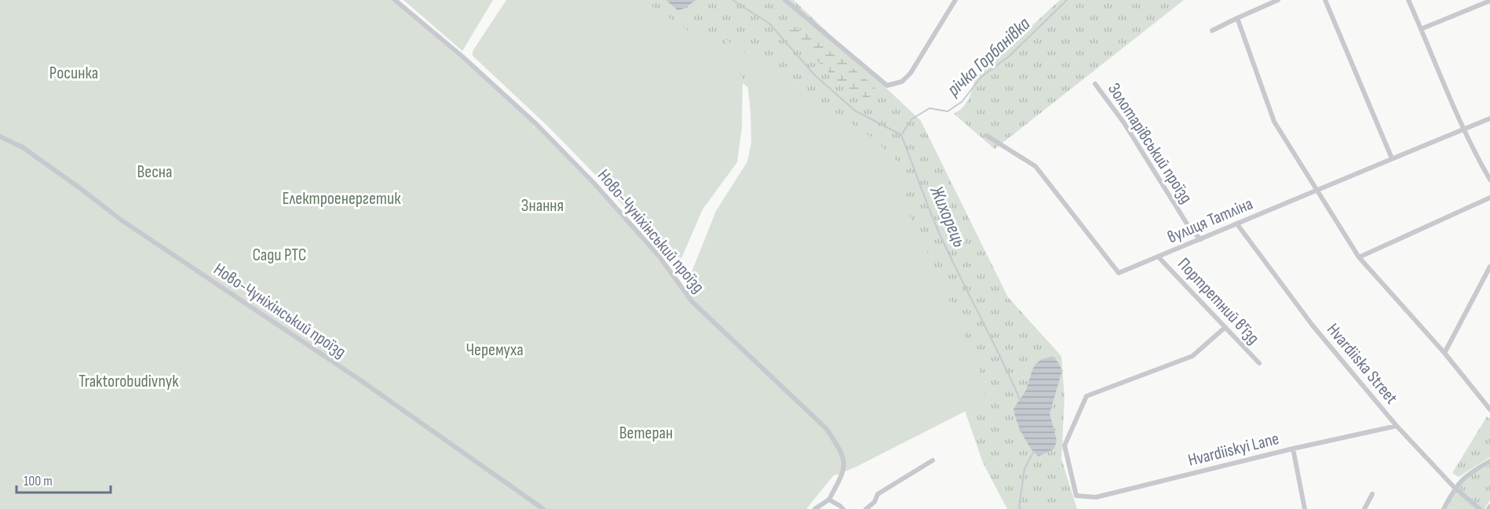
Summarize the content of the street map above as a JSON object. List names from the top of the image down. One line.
{"streets":{"street":["Золотарівський проїзд","вулиця Татліна","Ново-Чуніхінський проїзд","Портретний в'їзд","Hvardiiska Street","Hvardiiskyi Lane"]},"crossings":[["Золотарівський проїзд","вулиця Татліна"],["вулиця Татліна","Портретний в'їзд"],["вулиця Татліна","Hvardiiska Street"],["Портретний в'їзд","Hvardiiskyi Lane"],["Hvardiiska Street","Hvardiiskyi Lane"]],"water":["річка Горбанівка","Жихорець"],"parks":["Росинка","Весна","Електроенергетик","Знання","Сади РТС","Черемуха","Traktorobudivnyk","Ветеран"],"scale_bar":"100 m"}
